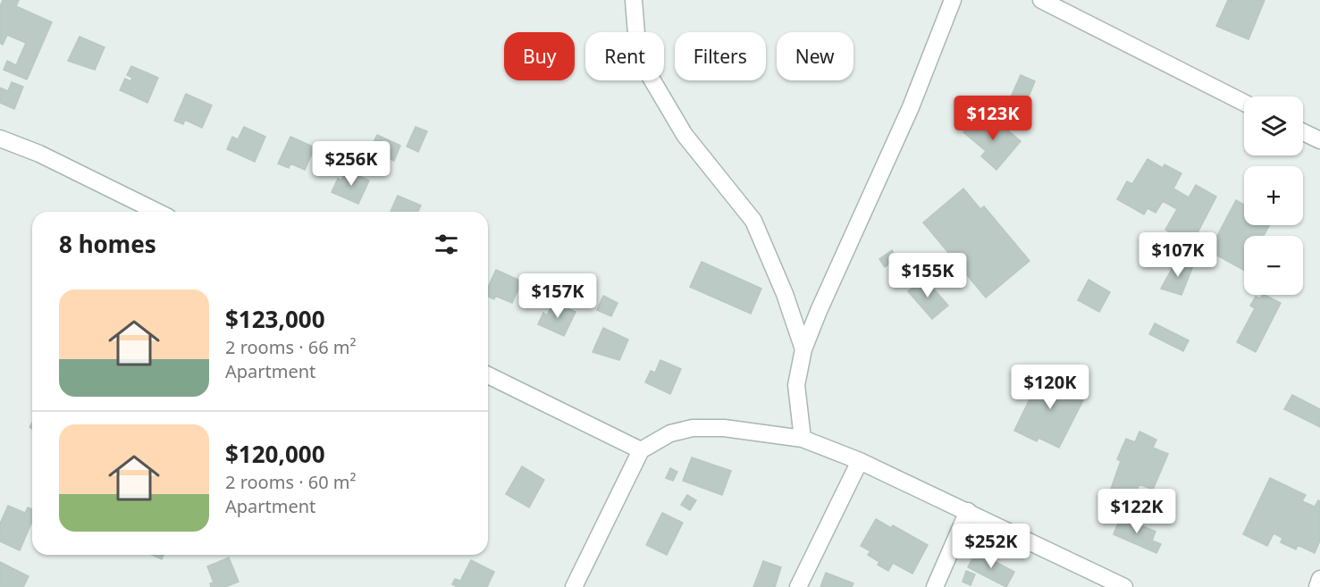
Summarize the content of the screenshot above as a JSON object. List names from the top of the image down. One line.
{"page":{"chip":["Buy","Rent","Filters","New"],"price":["$123K","$256K","$107K","$155K","$157K","$120K","$122K","$252K"],"map_buttons":["+","−"],"heading":"8 homes","list":[{"name":"$123,000","note":"2 rooms · 66 m² · Apartment"},{"name":"$120,000","note":"2 rooms · 60 m² · Apartment"}]}}
